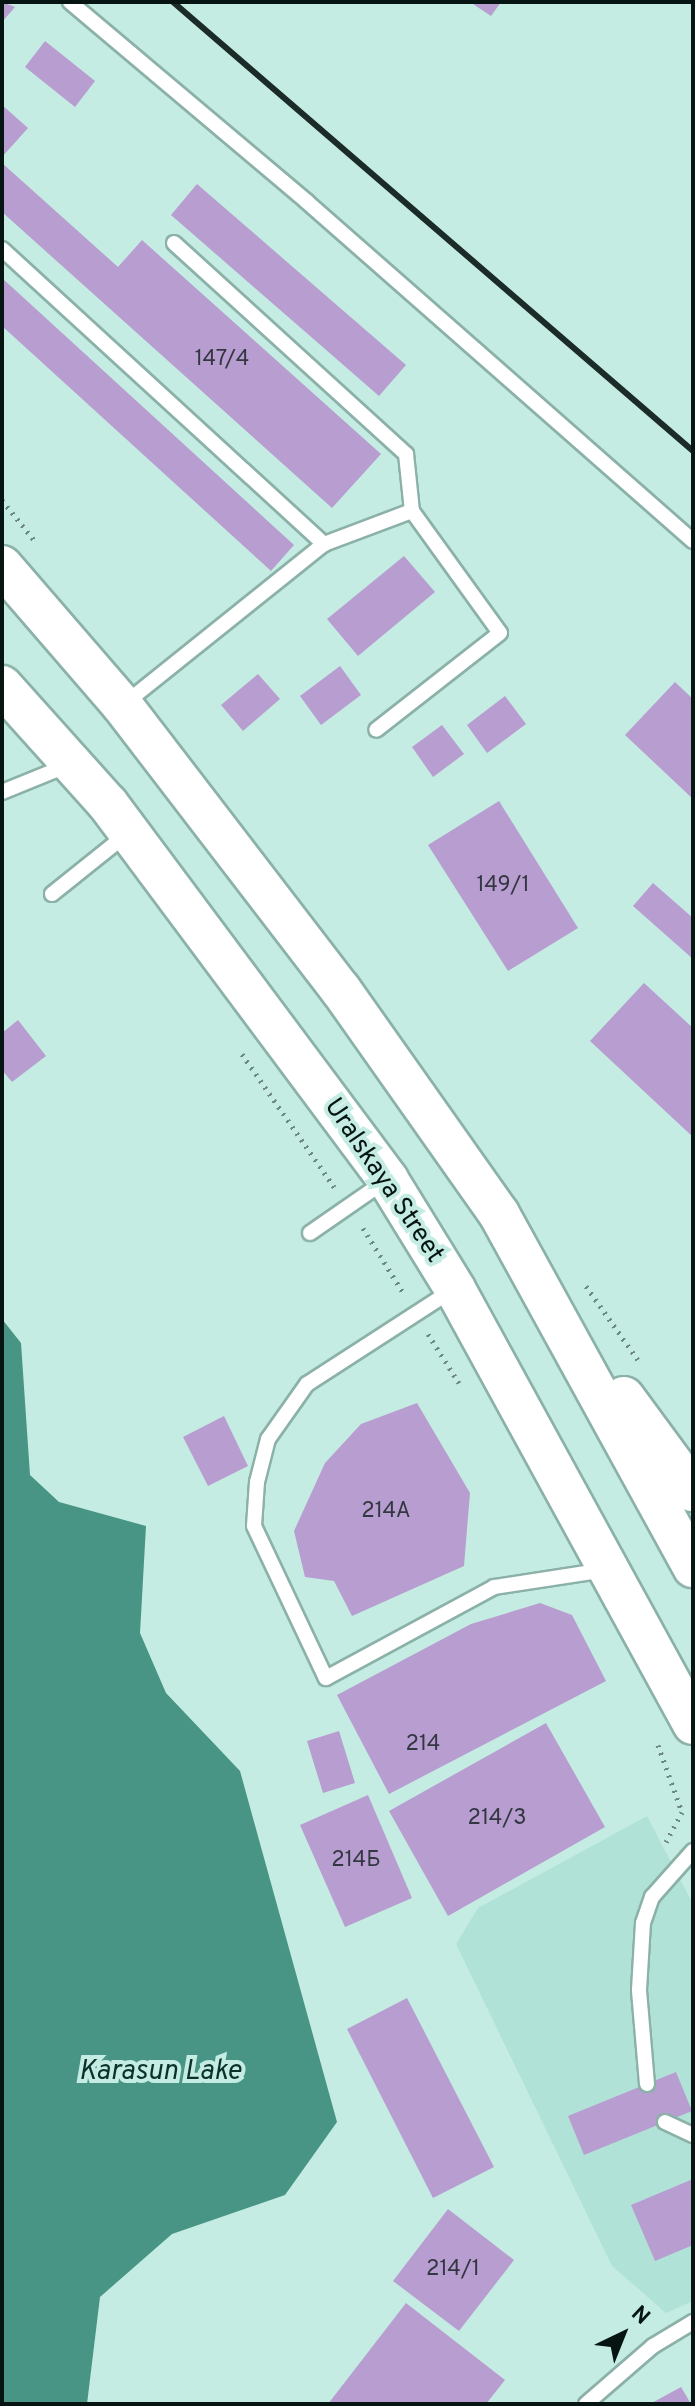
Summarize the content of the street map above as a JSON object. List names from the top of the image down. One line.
{"streets":{"main road":["Uralskaya Street"]},"water":["Karasun Lake"],"house_numbers":["147/4","149/1","214А","214","214/3","214Б","214/1"],"north":"top right"}
